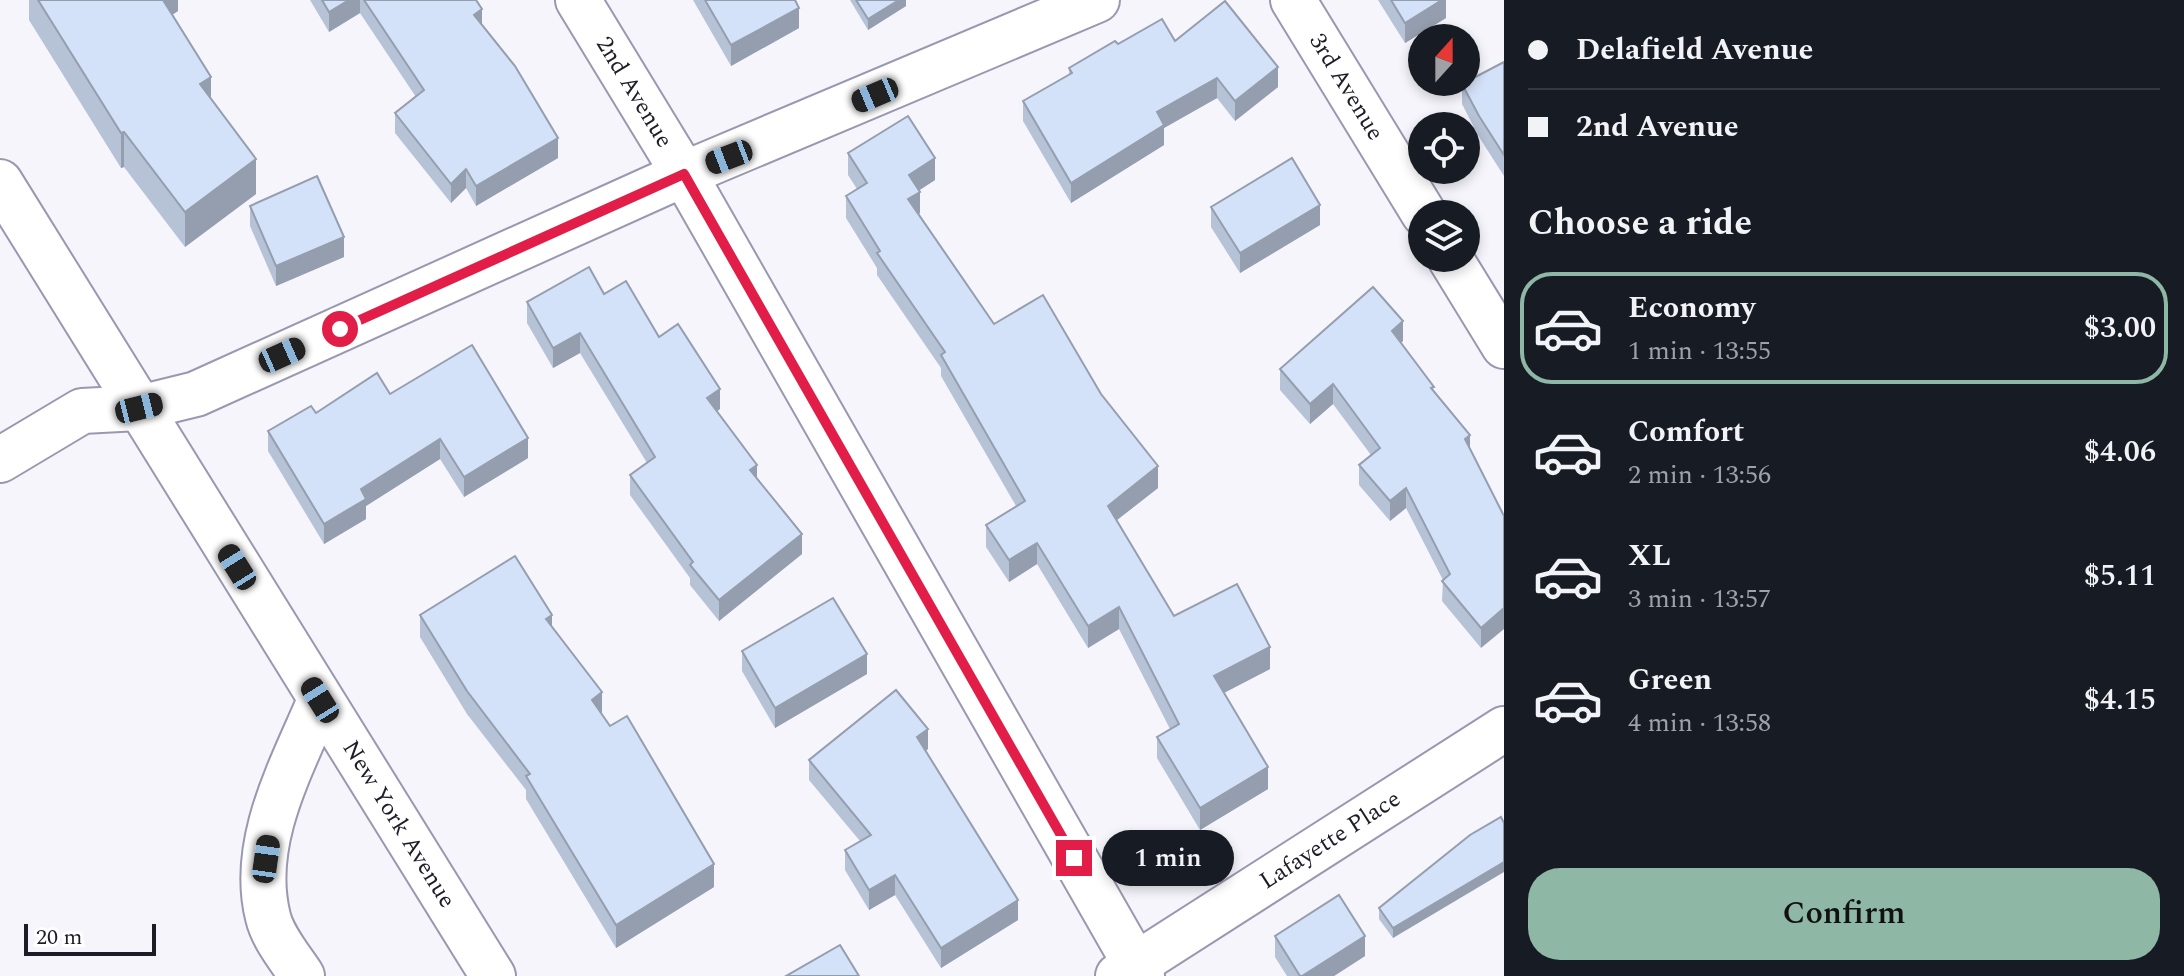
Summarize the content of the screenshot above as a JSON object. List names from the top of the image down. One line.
{"streets":{"street":["3rd Avenue","2nd Avenue","New York Avenue","Lafayette Place"]},"crossings":[["2nd Avenue","Lafayette Place"]],"scale_bar":"20 m","north":"top","page":{"banner":["Delafield Avenue","2nd Avenue"],"heading":"Choose a ride","list":[{"name":"Economy","note":"1 min · 13:55","value":"$3.00"},{"name":"Comfort","note":"2 min · 13:56","value":"$4.06"},{"name":"XL","note":"3 min · 13:57","value":"$5.11"},{"name":"Green","note":"4 min · 13:58","value":"$4.15"}],"bubble":"1 min","buttons":"Confirm","scale":"20 m"}}
